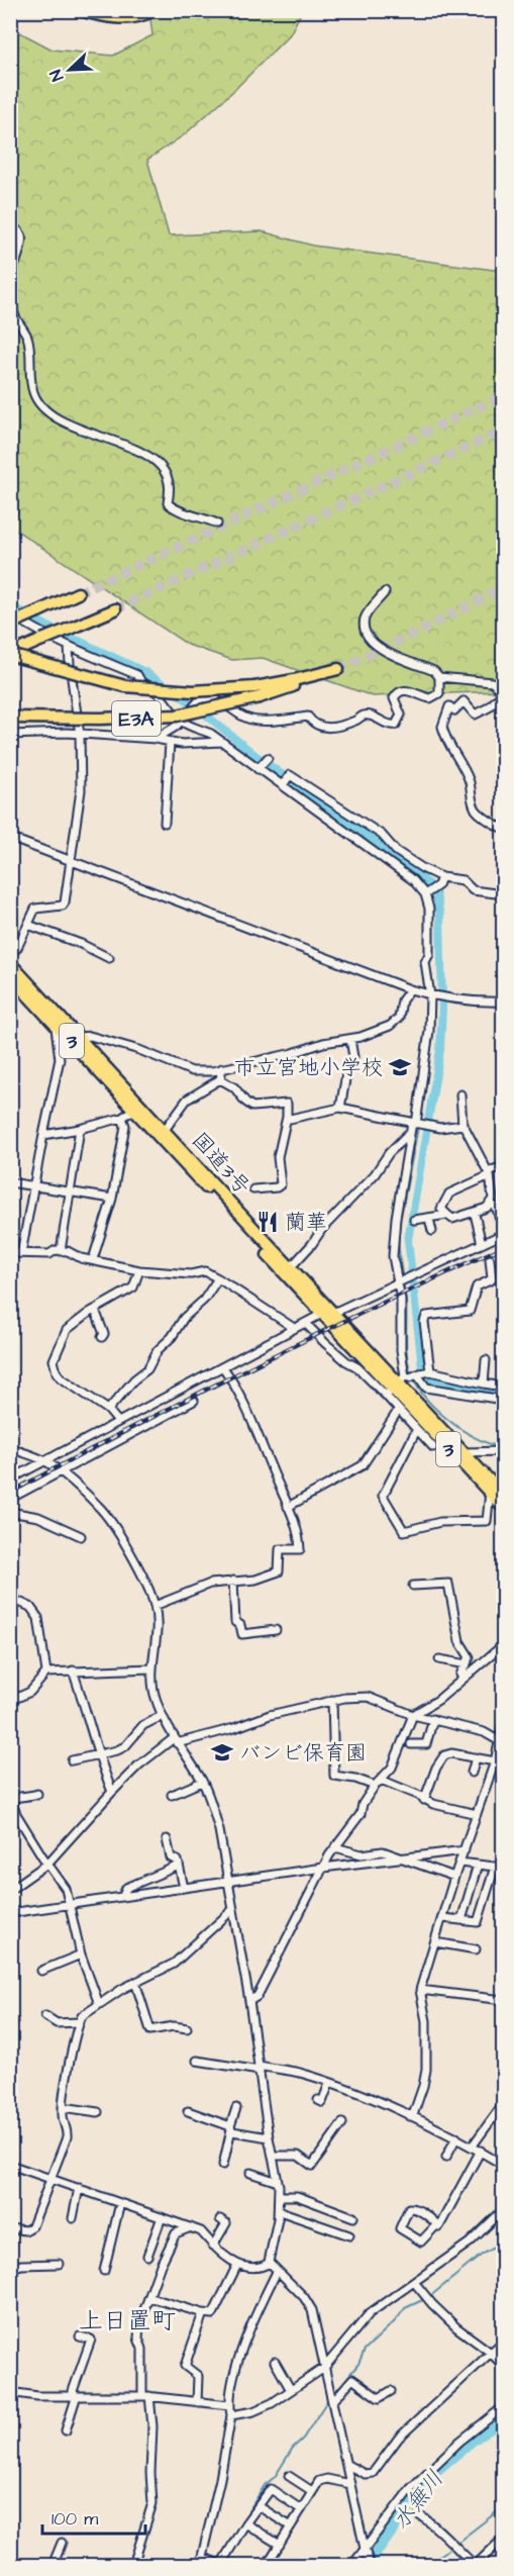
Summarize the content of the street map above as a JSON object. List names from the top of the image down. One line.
{"streets":{"highway":["E3A","3","国道3号"]},"districts":["上日置町"],"water":["水無川"],"places":{"school or university":["市立宮地小学校","バンビ保育園"],"restaurant":["蘭華"]},"scale_bar":"100 m","north":"bottom left"}
